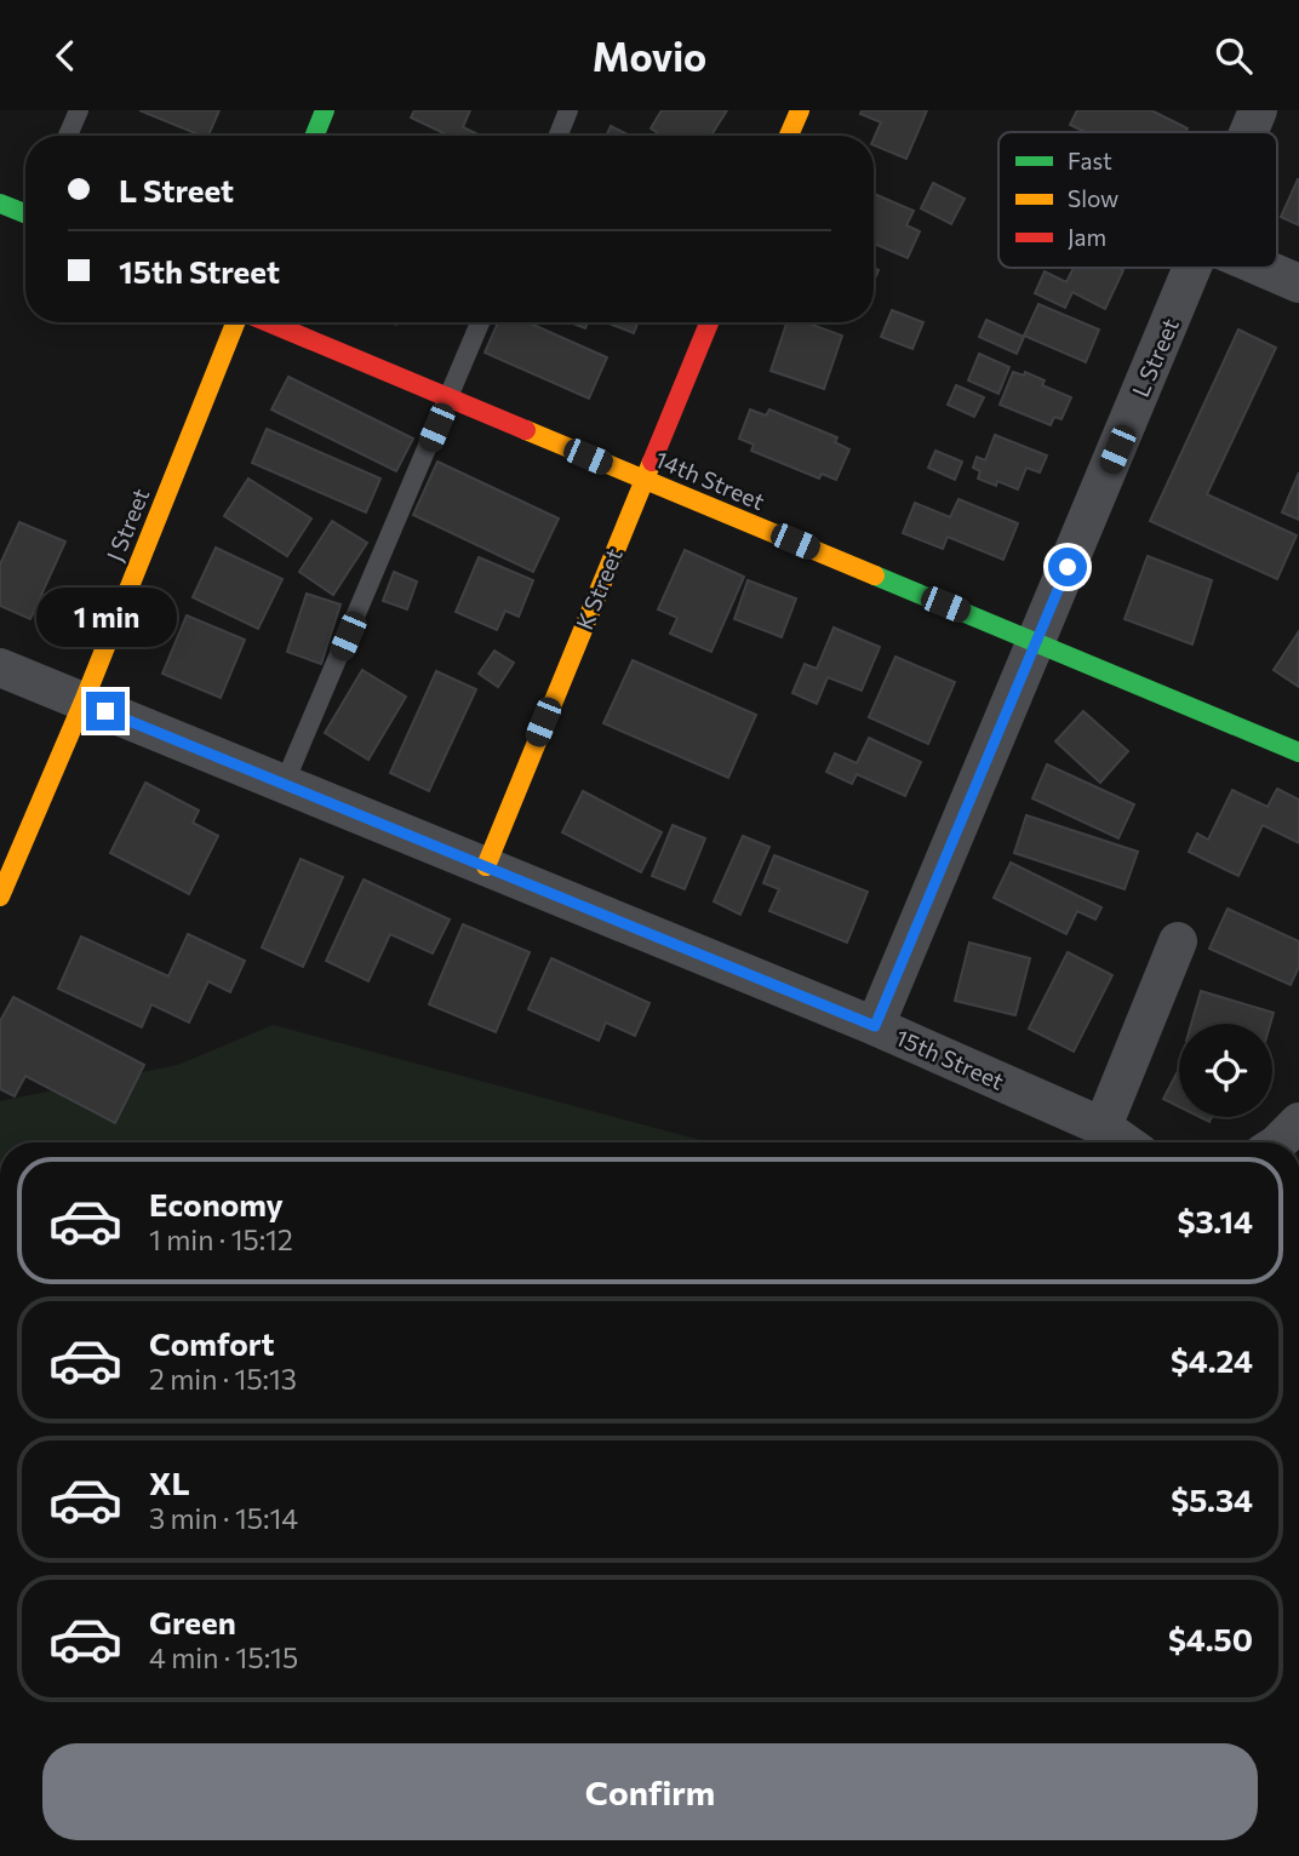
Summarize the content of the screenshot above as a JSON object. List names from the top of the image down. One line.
{"streets":{"street":["L Street","14th Street","J Street","K Street","15th Street"]},"crossings":[["L Street","14th Street"],["L Street","15th Street"],["14th Street","K Street"],["J Street","15th Street"],["K Street","15th Street"]],"legend":["Fast","Slow","Jam"],"page":{"header":"Movio","banner":["L Street","15th Street"],"bubble":"1 min","list":[{"name":"Economy","note":"1 min · 15:12","value":"$3.14"},{"name":"Comfort","note":"2 min · 15:13","value":"$4.24"},{"name":"XL","note":"3 min · 15:14","value":"$5.34"},{"name":"Green","note":"4 min · 15:15","value":"$4.50"}],"buttons":"Confirm"}}
